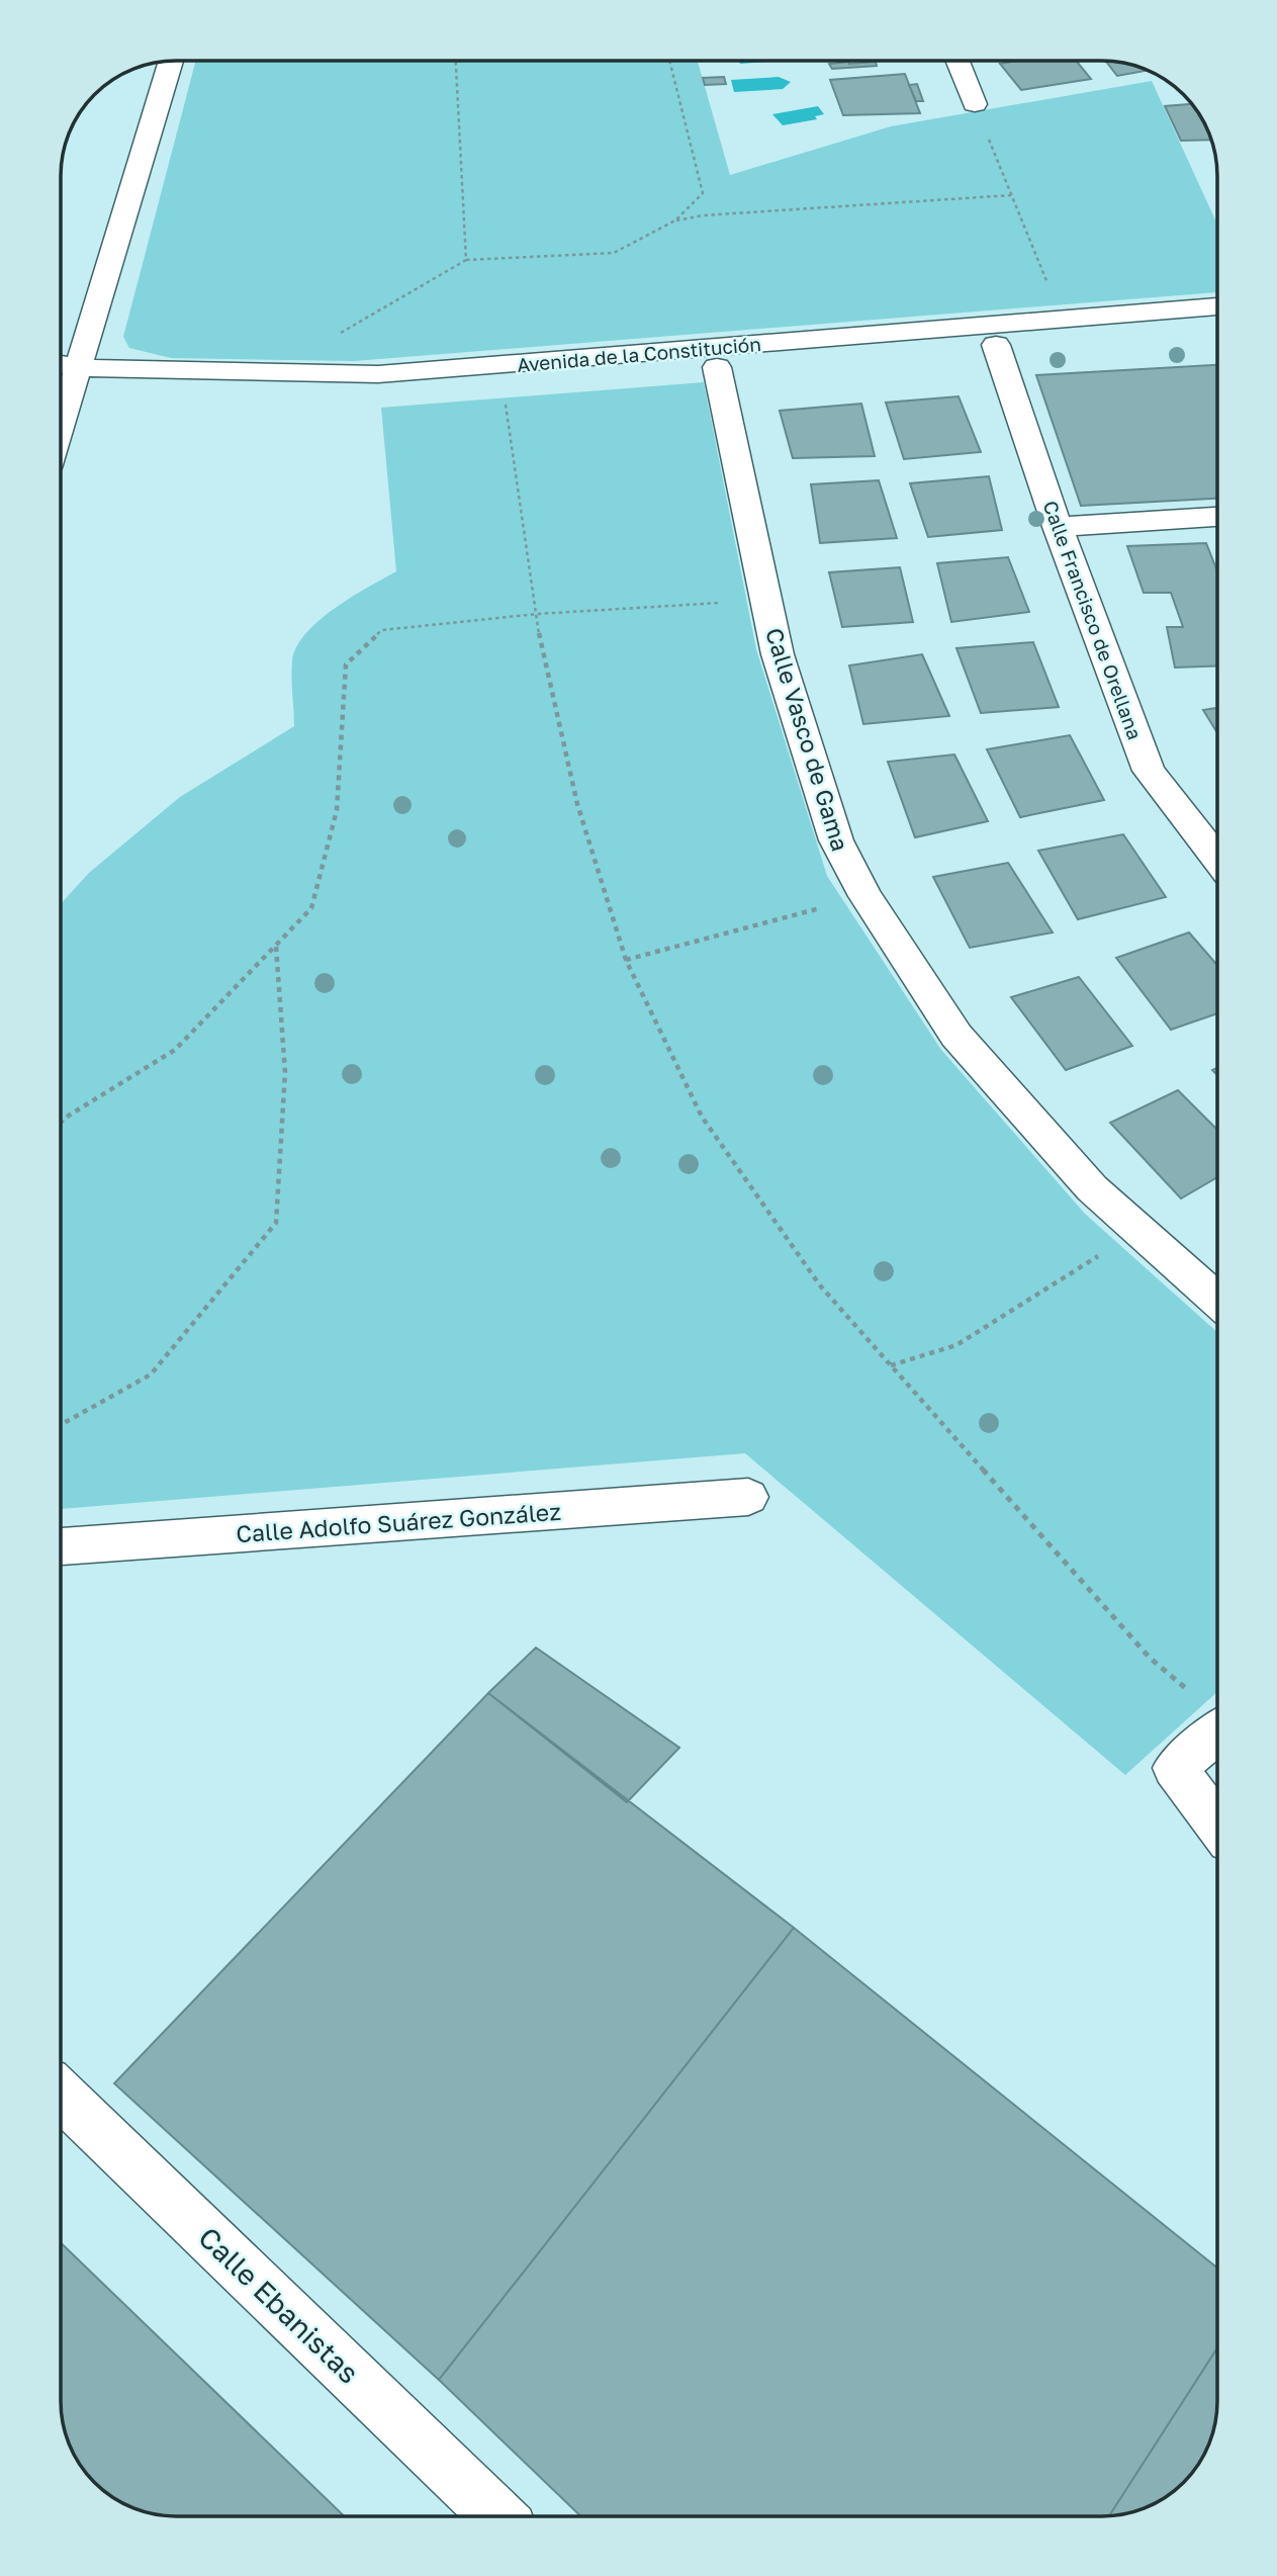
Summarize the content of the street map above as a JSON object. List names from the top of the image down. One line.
{"streets":{"street":["Avenida de la Constitución","Calle Francisco de Orellana","Calle Vasco de Gama","Calle Adolfo Suárez González","Calle Ebanistas"]},"crossings":[["Avenida de la Constitución","Calle Francisco de Orellana"],["Avenida de la Constitución","Calle Vasco de Gama"]]}
